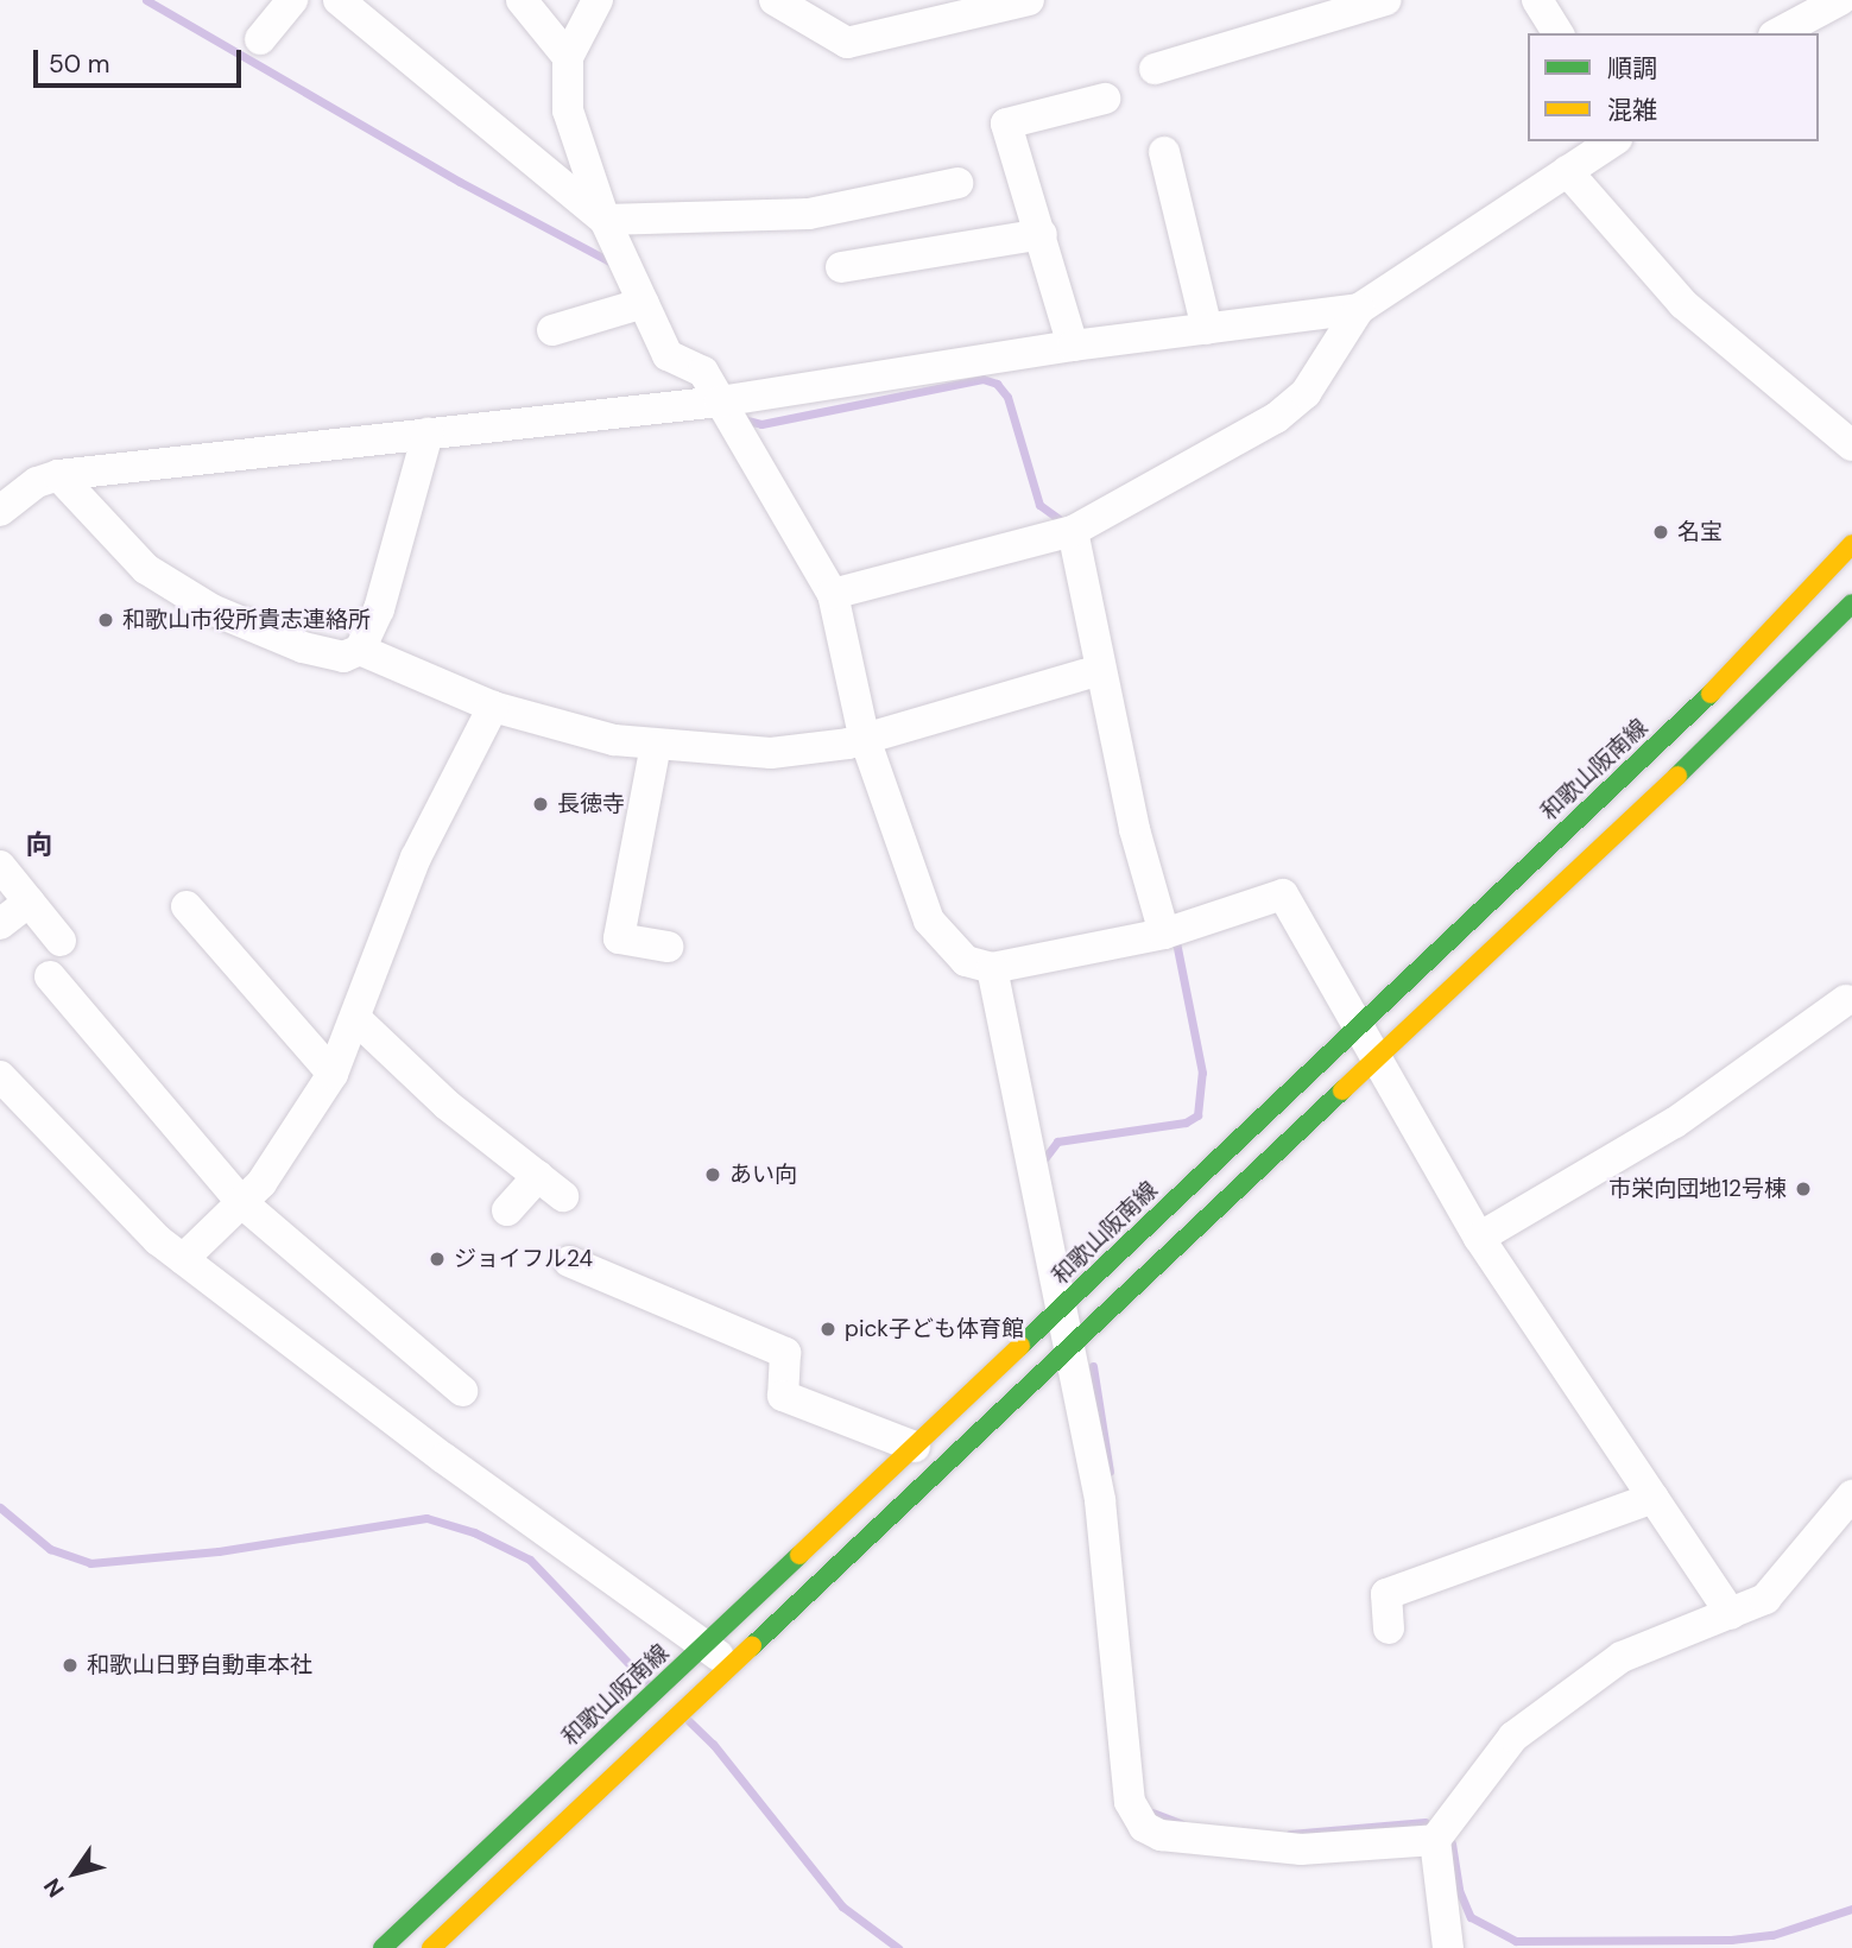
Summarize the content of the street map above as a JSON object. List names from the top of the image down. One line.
{"streets":{"main road":["和歌山阪南線"]},"districts":["向"],"places":["名宝","和歌山市役所貴志連絡所","長徳寺","あい向","市栄向団地12号棟","ジョイフル24","pick子ども体育館","和歌山日野自動車本社"],"legend":["順調","混雑"],"scale_bar":"50 m","north":"bottom left"}
